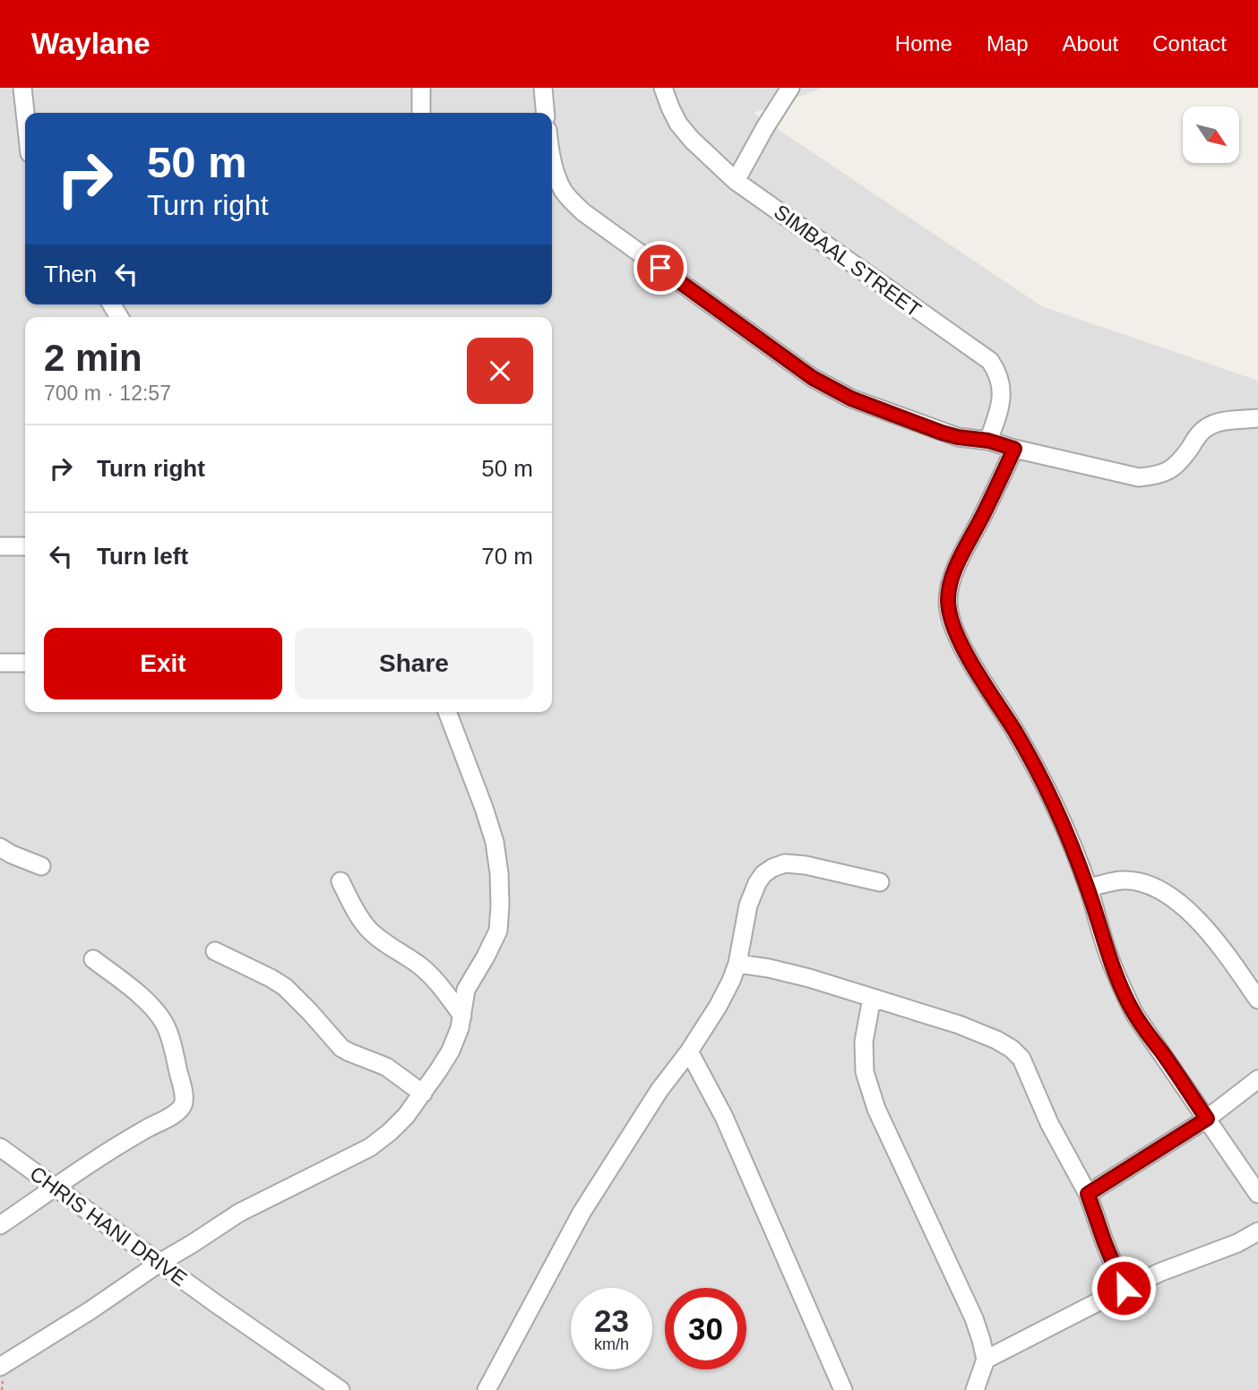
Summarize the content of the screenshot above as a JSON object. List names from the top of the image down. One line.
{"streets":{"street":["SIMBAAL STREET","CHRIS HANI DRIVE"]},"north":"bottom right","page":{"header":"Waylane","nav":["Home","Map","About","Contact"],"turn":["50 m","Turn right"],"then":"Then","heading":["2 min","700 m · 12:57"],"list":[{"name":"Turn right","value":"50 m"},{"name":"Turn left","value":"70 m"}],"buttons":["Exit","Share"],"speed":"23 km/h","limit":"30"}}
